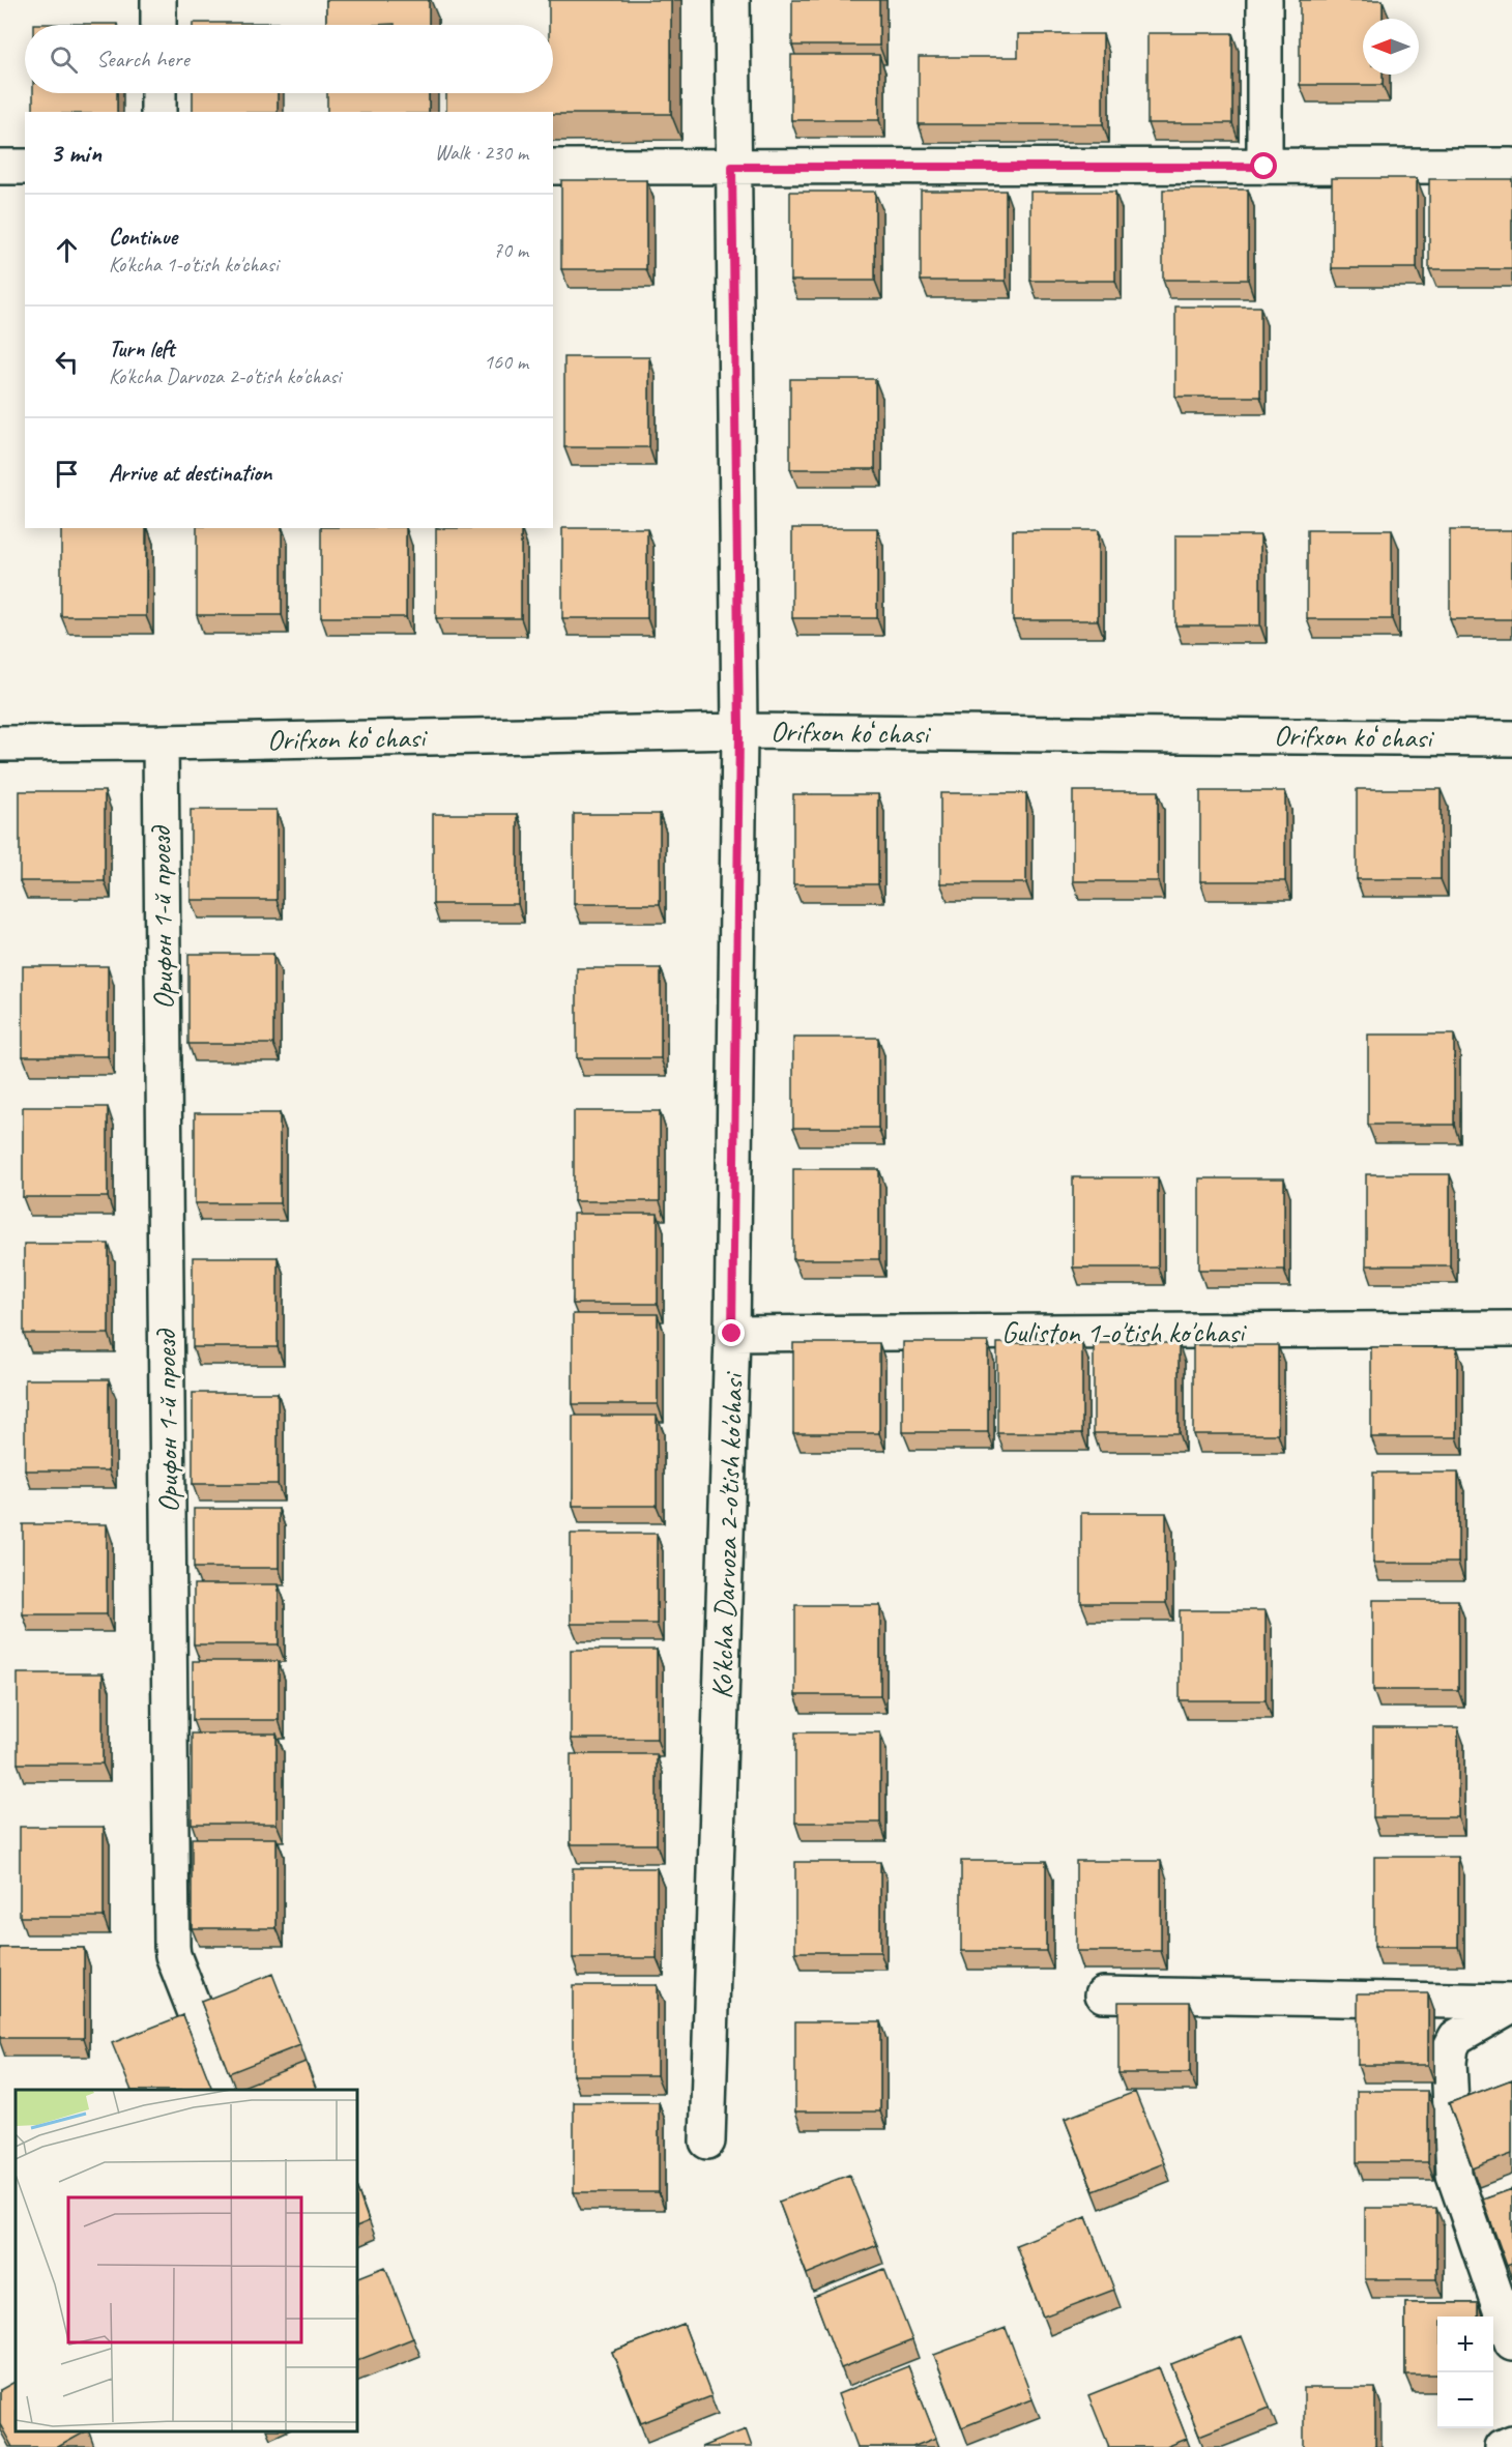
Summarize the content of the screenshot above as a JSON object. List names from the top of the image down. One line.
{"streets":{"street":["Orifxon koʻchasi","Орифон 1-й проезд","Guliston 1-o'tish ko'chasi","Ko'kcha Darvoza 2-o'tish ko'chasi"]},"crossings":[["Orifxon koʻchasi","Орифон 1-й проезд"],["Orifxon koʻchasi","Ko'kcha Darvoza 2-o'tish ko'chasi"],["Guliston 1-o'tish ko'chasi","Ko'kcha Darvoza 2-o'tish ko'chasi"]],"north":"left","page":{"search":"Search here","heading":["3 min","Walk · 230 m"],"list":[["Continue","Ko'kcha 1-o'tish ko'chasi","70 m"],["Turn left","Ko'kcha Darvoza 2-o'tish ko'chasi","160 m"],"Arrive at destination"],"map_buttons":["+","−"]}}
